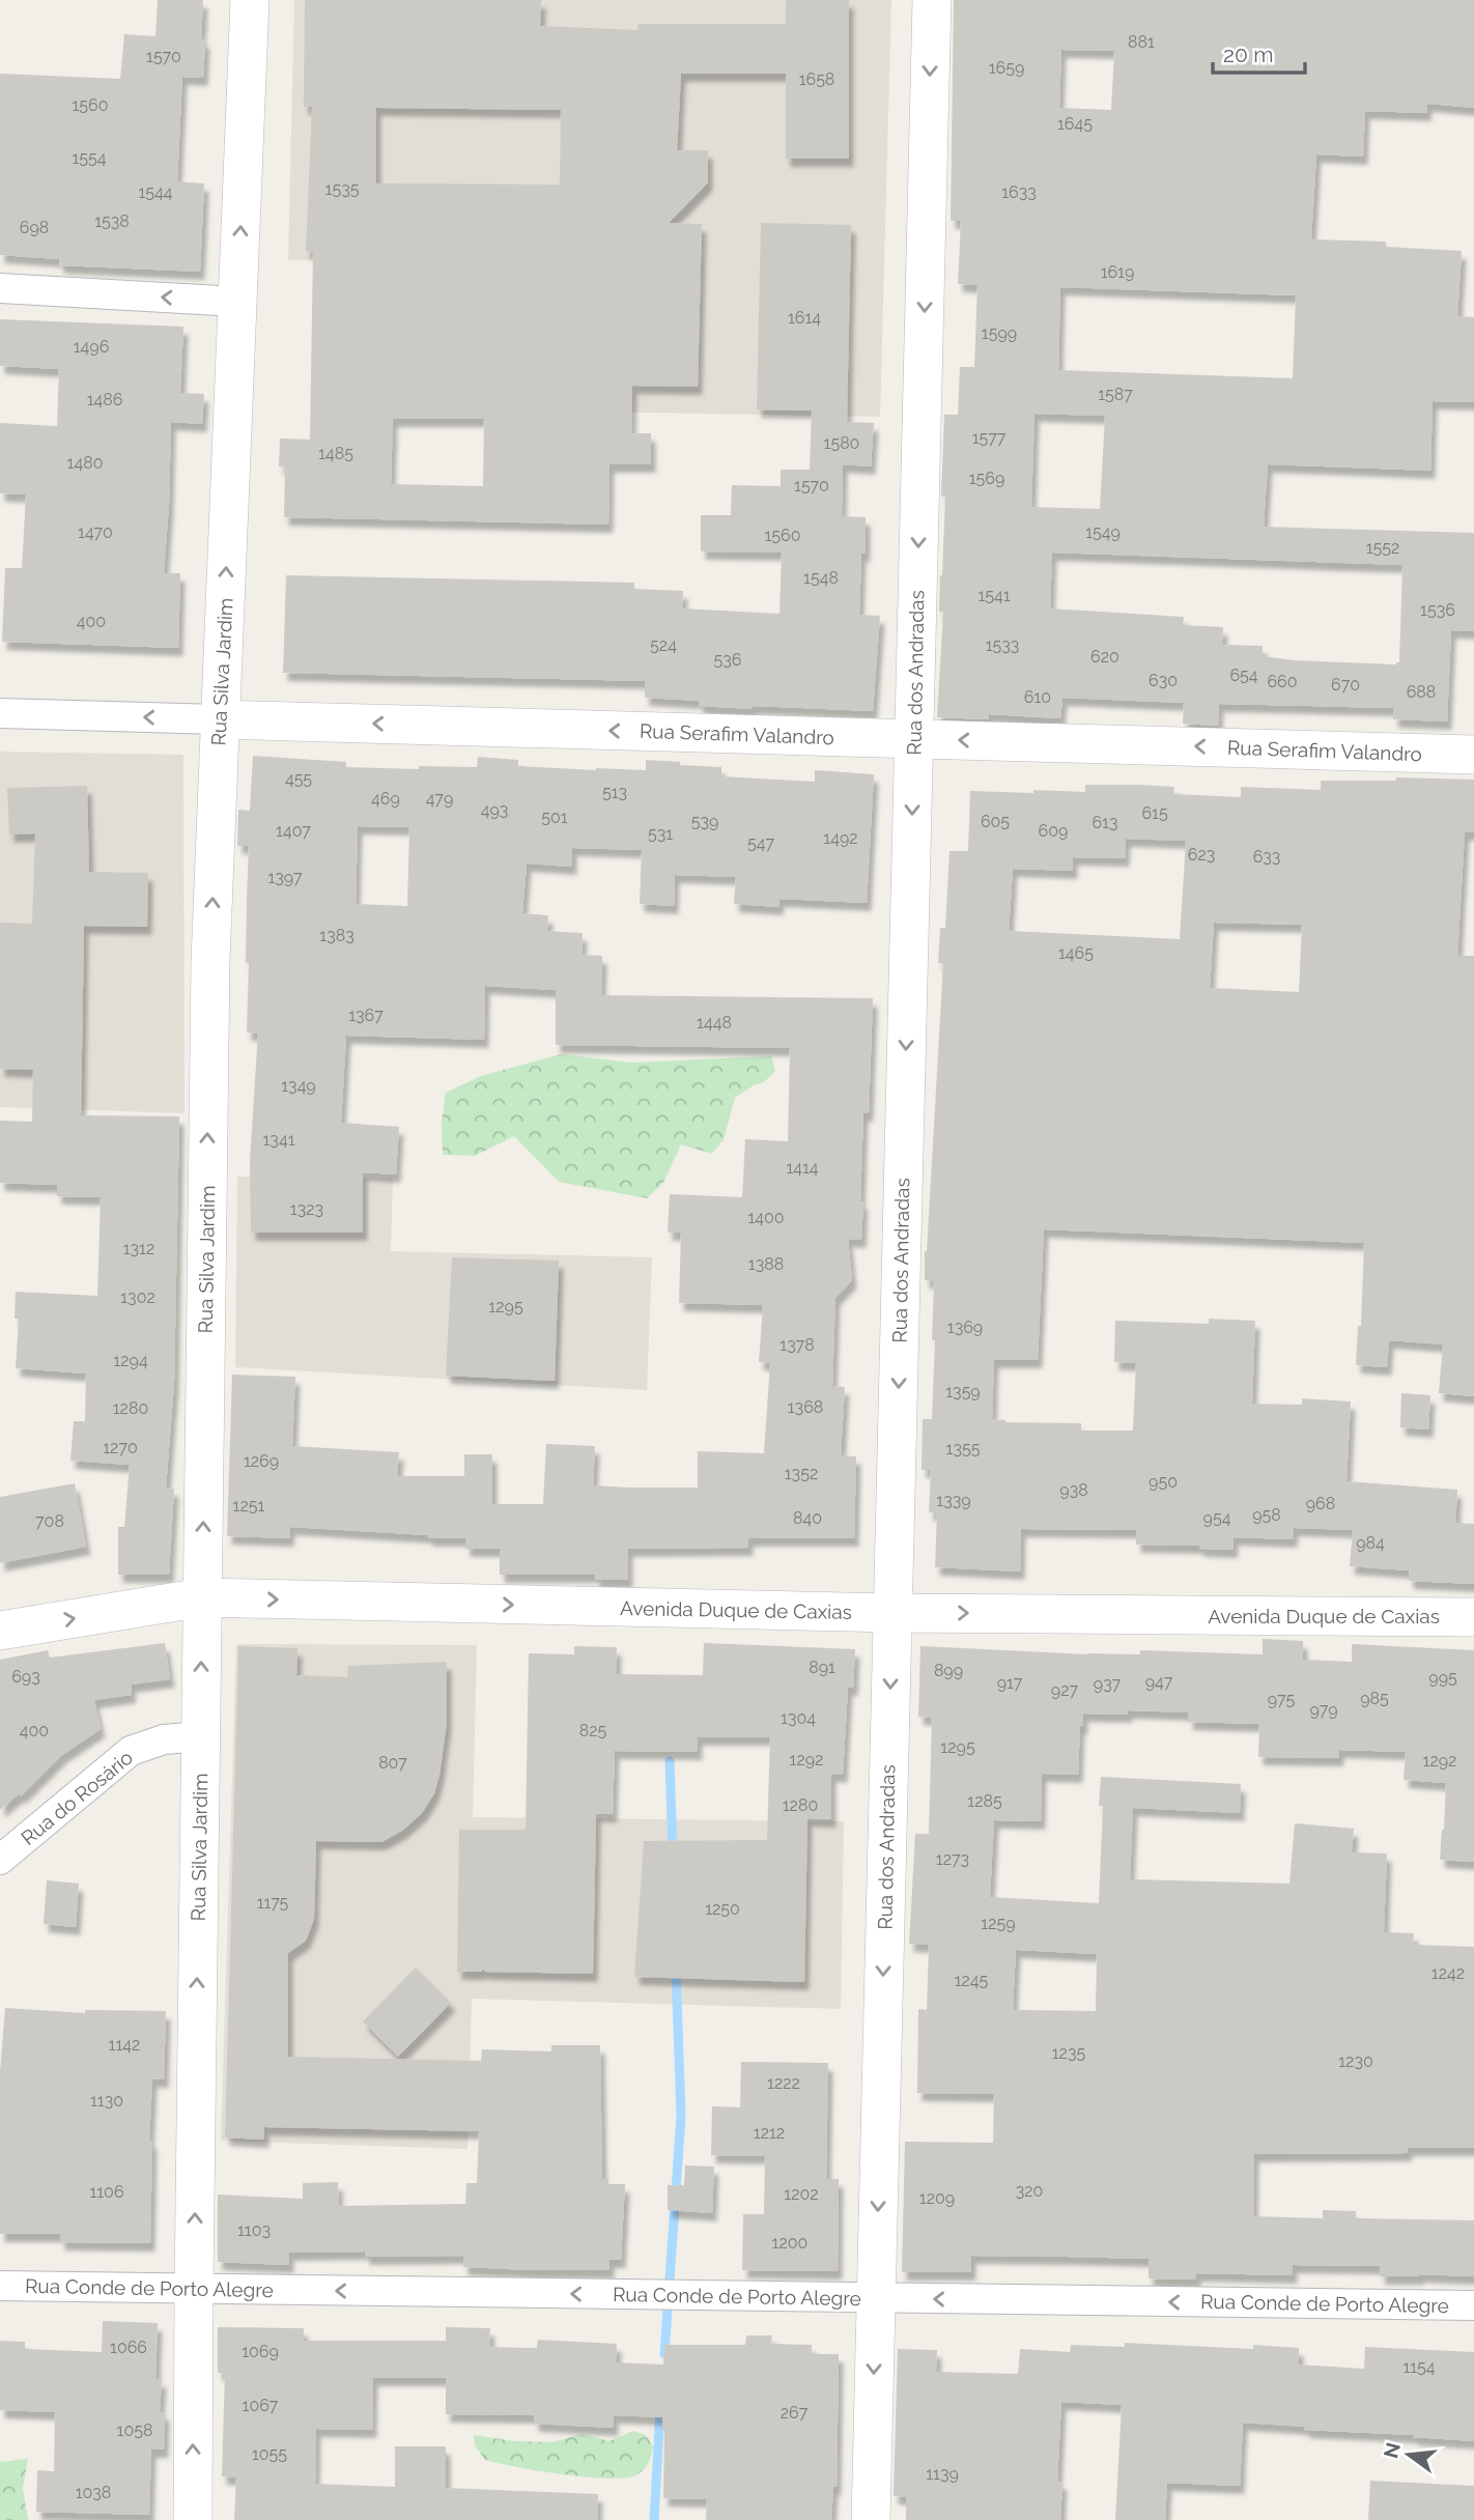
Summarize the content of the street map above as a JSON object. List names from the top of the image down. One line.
{"streets":{"street":["Rua Silva Jardim","Rua dos Andradas","Rua Serafim Valandro","Avenida Duque de Caxias","Rua do Rosário","Rua Conde de Porto Alegre"]},"crossings":[["Rua Silva Jardim","Rua Serafim Valandro"],["Rua Silva Jardim","Avenida Duque de Caxias"],["Rua Silva Jardim","Rua do Rosário"],["Rua Silva Jardim","Rua Conde de Porto Alegre"],["Rua dos Andradas","Rua Serafim Valandro"],["Rua dos Andradas","Avenida Duque de Caxias"],["Rua dos Andradas","Rua Conde de Porto Alegre"]],"one_way":["Rua Silva Jardim","Rua dos Andradas","Rua Serafim Valandro","Avenida Duque de Caxias","Rua Conde de Porto Alegre"],"house_numbers":["881","1570","1659","1658","1560","1645","1554","1535","1544","1633","1538","698","1619","1614","1599","1496","1587","1486","1577","1580","1485","1480","1569","1570","1470","1549","1560","1552","1548","1541","1536","400","524","1533","620","536","654","630","660","670","688","610","455","513","469","479","493","615","501","539","605","613","1407","609","531","1492","547","623","633","1397","1383","1465","1367","1448","1349","1341","1414","1323","1400","1312","1388","1302","1295","1369","1378","1294","1359","1368","1280","1270","1355","1269","1352","950","938","1339","968","1251","958","840","954","708","984","891","899","693","995","947","917","937","927","985","975","979","1304","400","825","1295","1292","1292","807","1285","1280","1273","1175","1250","1259","1242","1245","1142","1235","1230","1222","1130","1212","320","1106","1202","1209","1103","1200","1066","1069","1154","1067","267","1058","1055","1139","1038"],"scale_bar":"20 m","north":"left"}
